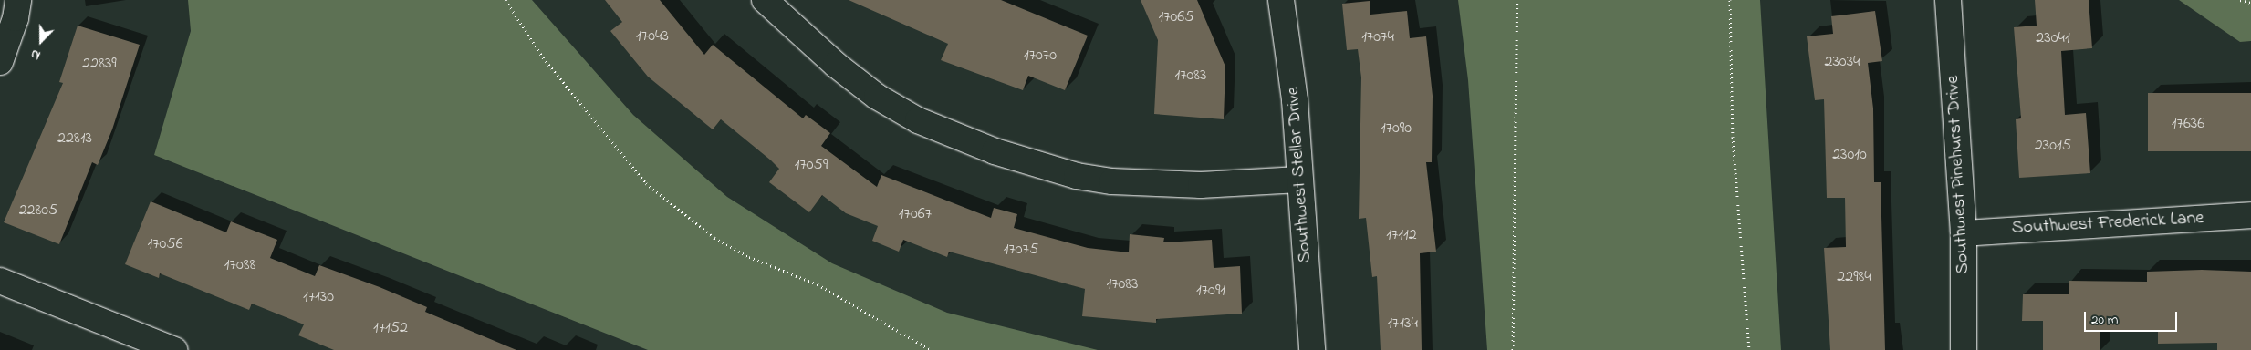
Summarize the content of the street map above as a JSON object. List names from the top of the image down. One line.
{"streets":{"street":["Southwest Stellar Drive","Southwest Pinehurst Drive","Southwest Frederick Lane"]},"crossings":[["Southwest Pinehurst Drive","Southwest Frederick Lane"]],"house_numbers":["17065","17043","17074","23041","17070","23034","22839","17083","17636","17090","22813","23015","23010","17059","22805","17067","17112","17056","17075","17088","22984","17083","17091","17130","17134","17152"],"scale_bar":"20 m","north":"bottom"}
